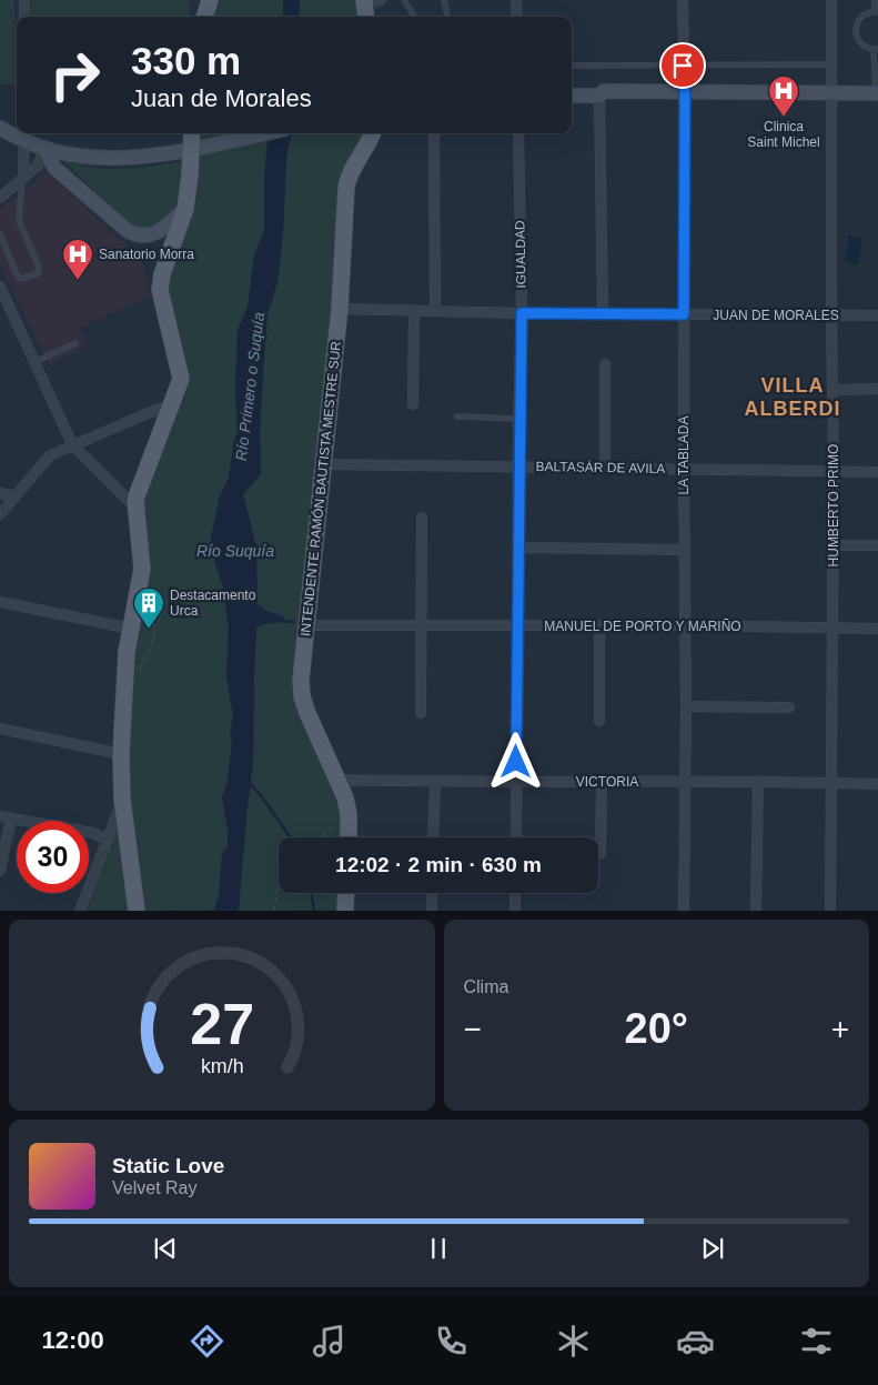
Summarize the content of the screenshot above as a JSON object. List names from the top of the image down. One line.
{"streets":{"main road":["INTENDENTE RAMÓN BAUTISTA MESTRE SUR"],"street":["IGUALDAD","JUAN DE MORALES","LA TABLADA","BALTASÁR DE AVILA","HUMBERTO PRIMO","MANUEL DE PORTO Y MARIÑO","VICTORIA"]},"crossings":[["IGUALDAD","JUAN DE MORALES"],["IGUALDAD","BALTASÁR DE AVILA"],["IGUALDAD","MANUEL DE PORTO Y MARIÑO"],["IGUALDAD","VICTORIA"],["JUAN DE MORALES","LA TABLADA"],["JUAN DE MORALES","INTENDENTE RAMÓN BAUTISTA MESTRE SUR"],["JUAN DE MORALES","HUMBERTO PRIMO"],["LA TABLADA","BALTASÁR DE AVILA"],["LA TABLADA","MANUEL DE PORTO Y MARIÑO"],["LA TABLADA","VICTORIA"],["BALTASÁR DE AVILA","INTENDENTE RAMÓN BAUTISTA MESTRE SUR"],["BALTASÁR DE AVILA","HUMBERTO PRIMO"],["INTENDENTE RAMÓN BAUTISTA MESTRE SUR","MANUEL DE PORTO Y MARIÑO"],["INTENDENTE RAMÓN BAUTISTA MESTRE SUR","VICTORIA"],["HUMBERTO PRIMO","MANUEL DE PORTO Y MARIÑO"],["HUMBERTO PRIMO","VICTORIA"]],"districts":["VILLA ALBERDI"],"water":["Río Primero o Suquía","Río Suquía"],"places":{"hospital":["Clinica Saint Michel","Sanatorio Morra"],"building":["Destacamento Urca"]},"page":{"turn":["330 m","Juan de Morales"],"limit":"30","trip":"12:02 · 2 min · 630 m","tile":"Clima","heat":["−","20°","+"],"song":["Static Love","Velvet Ray"],"tabs":"12:00","gauge":["27","km/h"]}}
